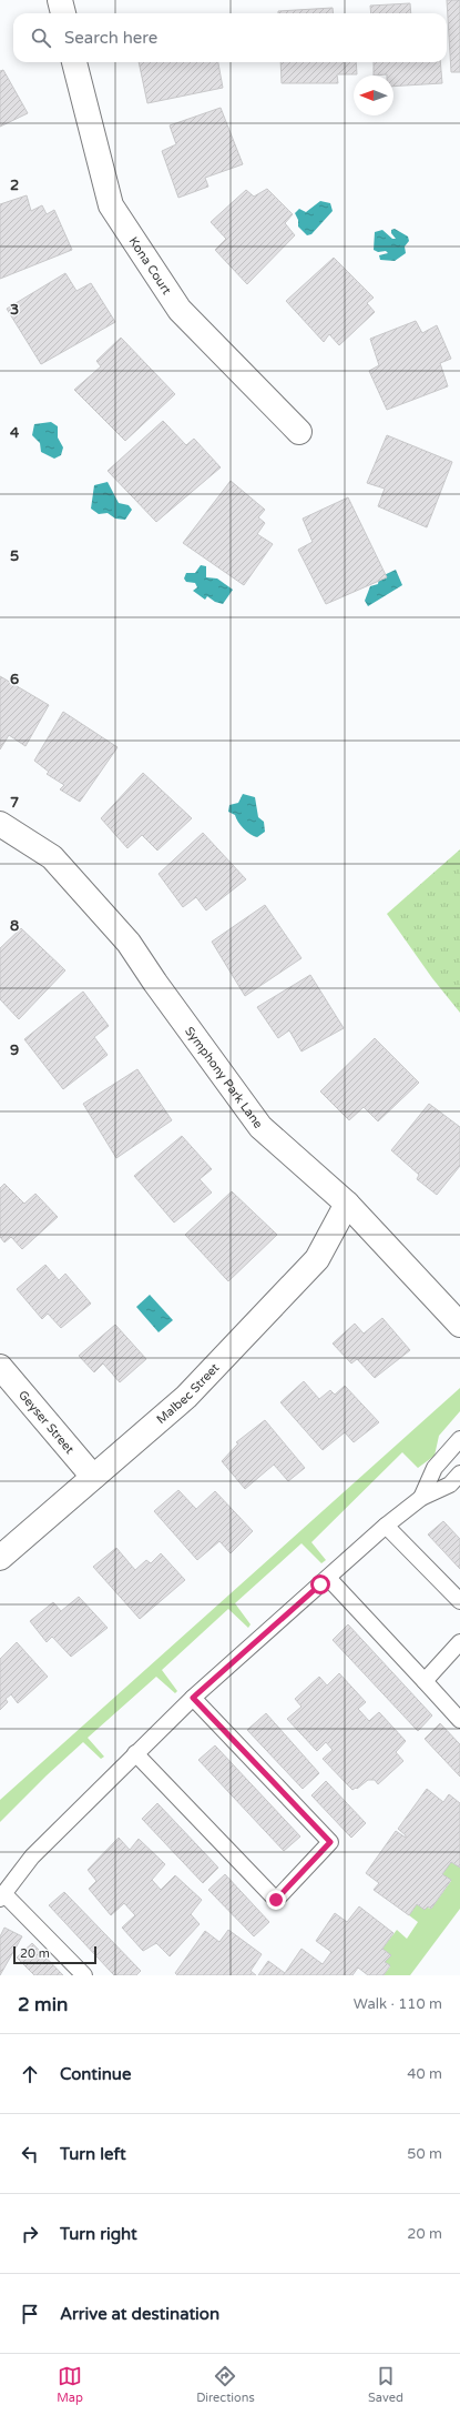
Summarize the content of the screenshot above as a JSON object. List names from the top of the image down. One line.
{"streets":{"street":["Kona Court","Symphony Park Lane","Malbec Street","Geyser Street"]},"crossings":[["Symphony Park Lane","Malbec Street"],["Malbec Street","Geyser Street"]],"scale_bar":"20 m","north":"left","page":{"search":"Search here","scale":"20 m","heading":["2 min","Walk · 110 m"],"list":[["Continue","40 m"],["Turn left","50 m"],["Turn right","20 m"],"Arrive at destination"],"nav":["Map","Directions","Saved"]},"grid":{"rows":["2","3","4","5","6","7","8","9"]}}
